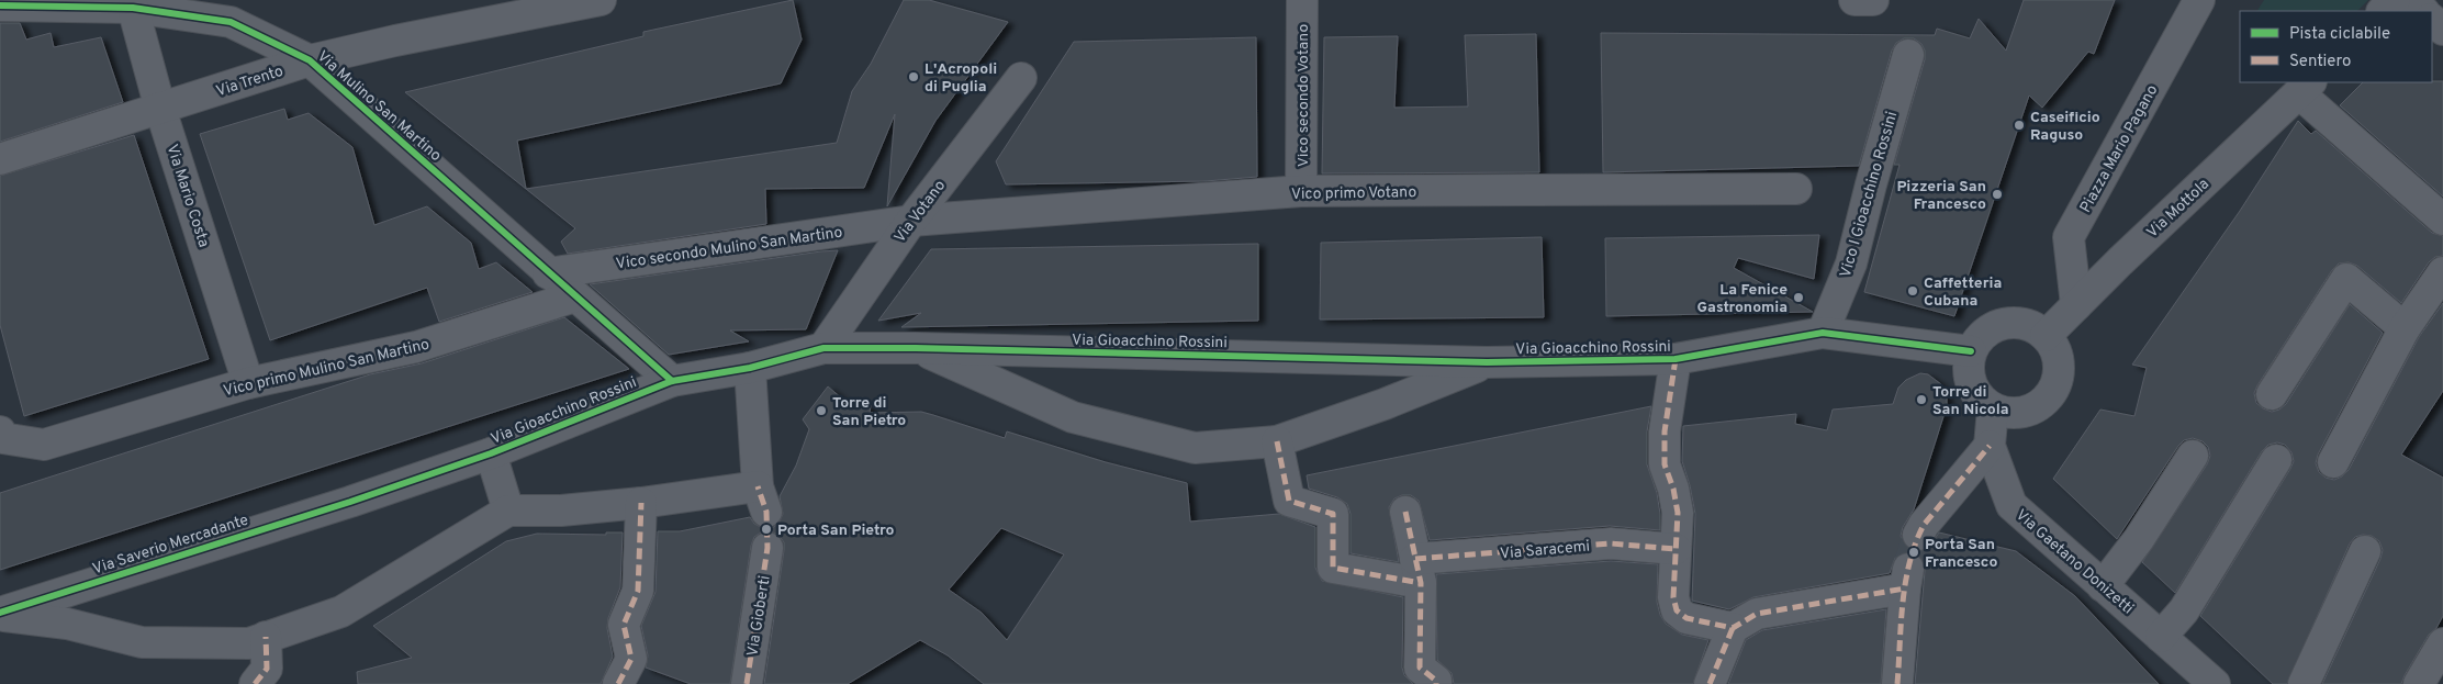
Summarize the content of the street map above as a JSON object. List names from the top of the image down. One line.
{"streets":{"street":["Via Trento","Vico secondo Votano","Via Mulino San Martino","Piazza Mario Pagano","Vico primo Votano","Vico I Gioacchino Rossini","Via Mario Costa","Via Mottola","Via Votano","Vico secondo Mulino San Martino","Via Gioacchino Rossini","Vico primo Mulino San Martino","Via Saverio Mercadante","Via Saracemi","Via Gaetano Donizetti","Via Gioberti"]},"crossings":[["Via Trento","Via Mulino San Martino"],["Via Trento","Via Mario Costa"],["Vico secondo Votano","Vico primo Votano"],["Via Mulino San Martino","Via Mario Costa"],["Via Mulino San Martino","Vico secondo Mulino San Martino"],["Via Mulino San Martino","Via Gioacchino Rossini"],["Via Mulino San Martino","Vico primo Mulino San Martino"],["Piazza Mario Pagano","Via Mottola"],["Vico primo Votano","Via Votano"],["Vico primo Votano","Vico secondo Mulino San Martino"],["Vico I Gioacchino Rossini","Via Gioacchino Rossini"],["Via Mario Costa","Vico primo Mulino San Martino"],["Via Mottola","Via Gioacchino Rossini"],["Via Mottola","Via Gaetano Donizetti"],["Via Votano","Vico secondo Mulino San Martino"],["Via Votano","Via Gioacchino Rossini"],["Via Gioacchino Rossini","Via Saverio Mercadante"],["Via Gioacchino Rossini","Via Saracemi"],["Via Gioacchino Rossini","Via Gaetano Donizetti"]],"places":["L'Acropoli di Puglia","Caseificio Raguso","Pizzeria San Francesco","Caffetteria Cubana","La Fenice Gastronomia","Torre di San Nicola","Torre di San Pietro","Porta San Pietro","Porta San Francesco"],"legend":["Pista ciclabile","Sentiero"]}
